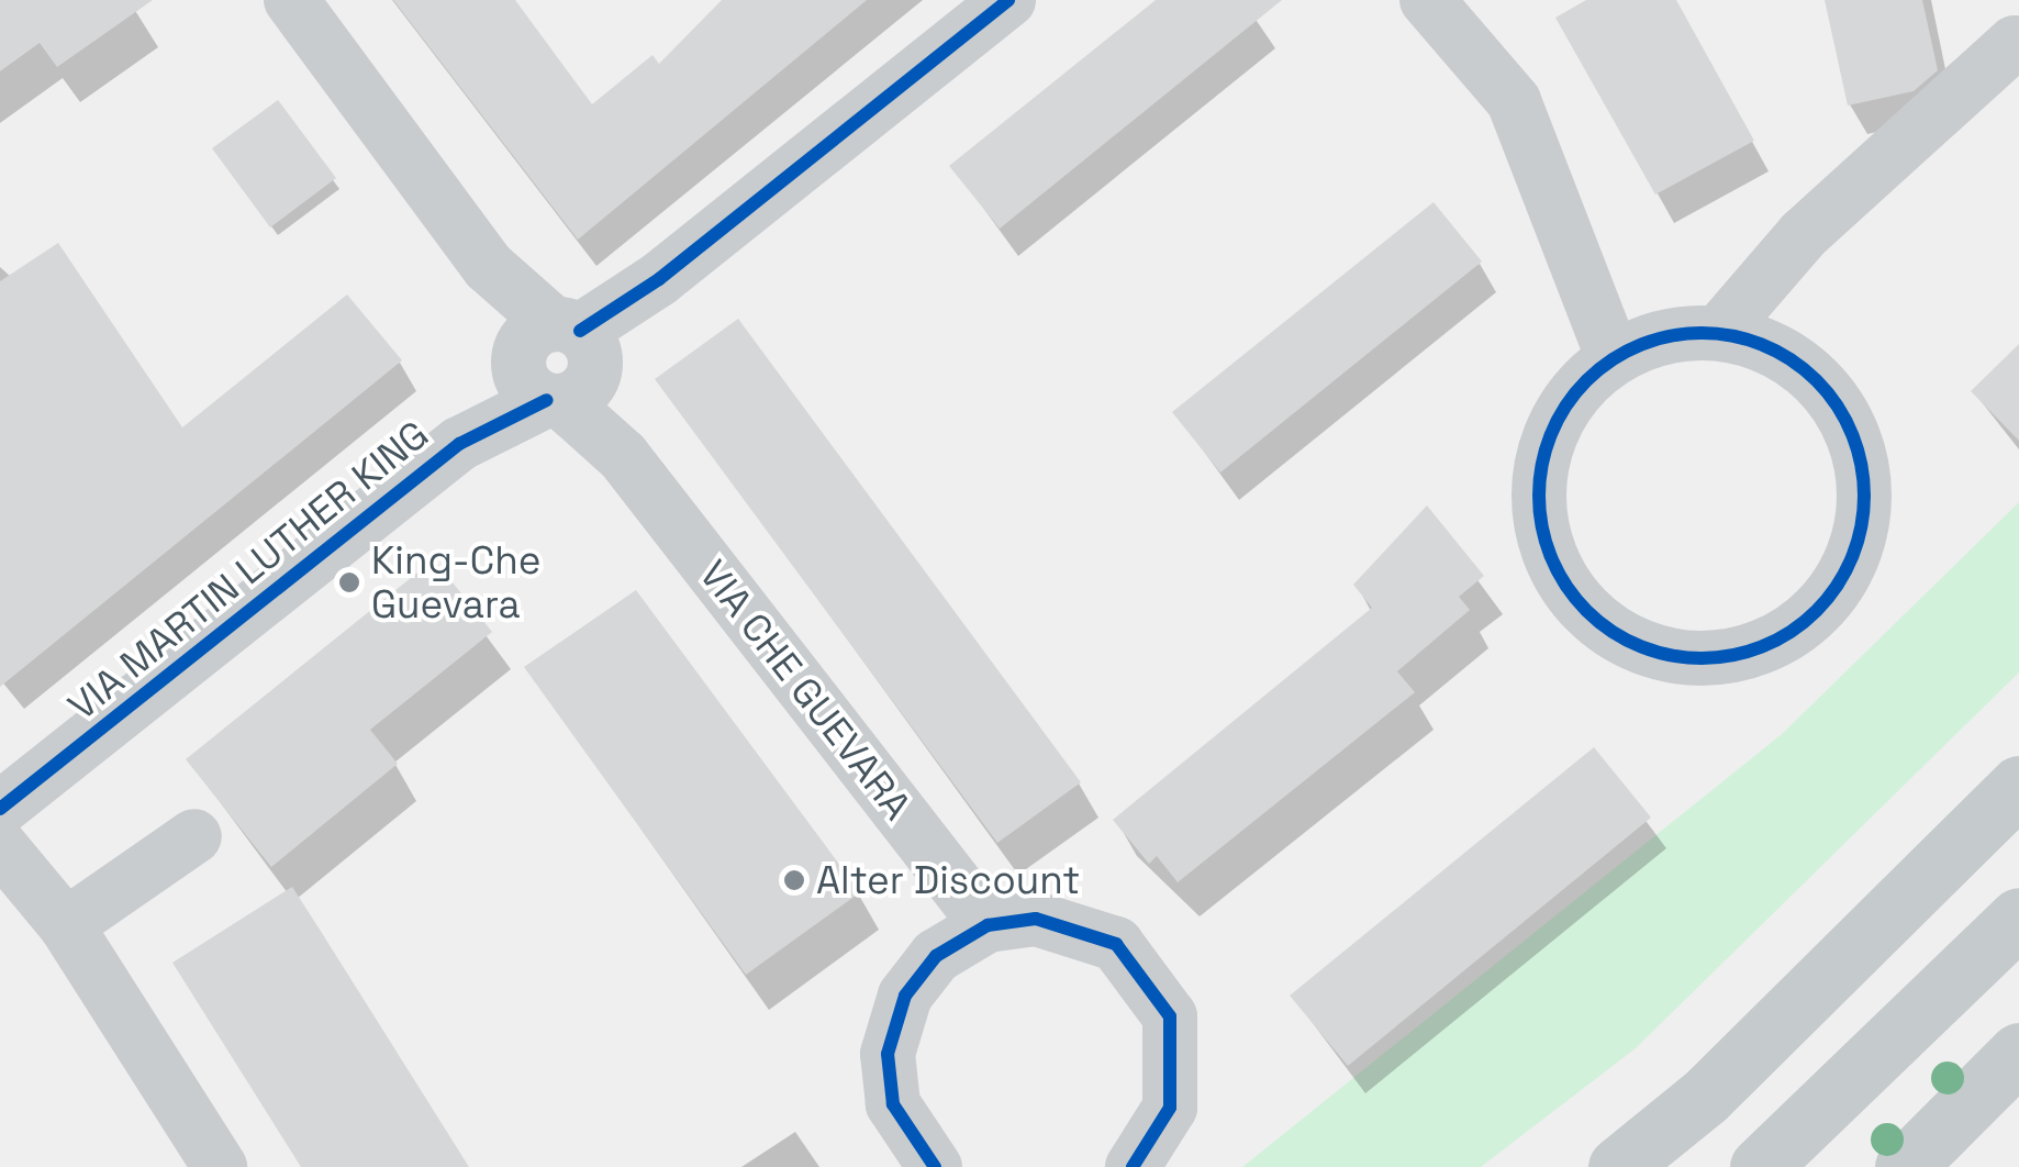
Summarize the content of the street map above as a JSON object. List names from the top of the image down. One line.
{"streets":{"street":["VIA MARTIN LUTHER KING","VIA CHE GUEVARA"]},"crossings":[["VIA MARTIN LUTHER KING","VIA CHE GUEVARA"]],"places":["King-Che Guevara","Alter Discount"]}
